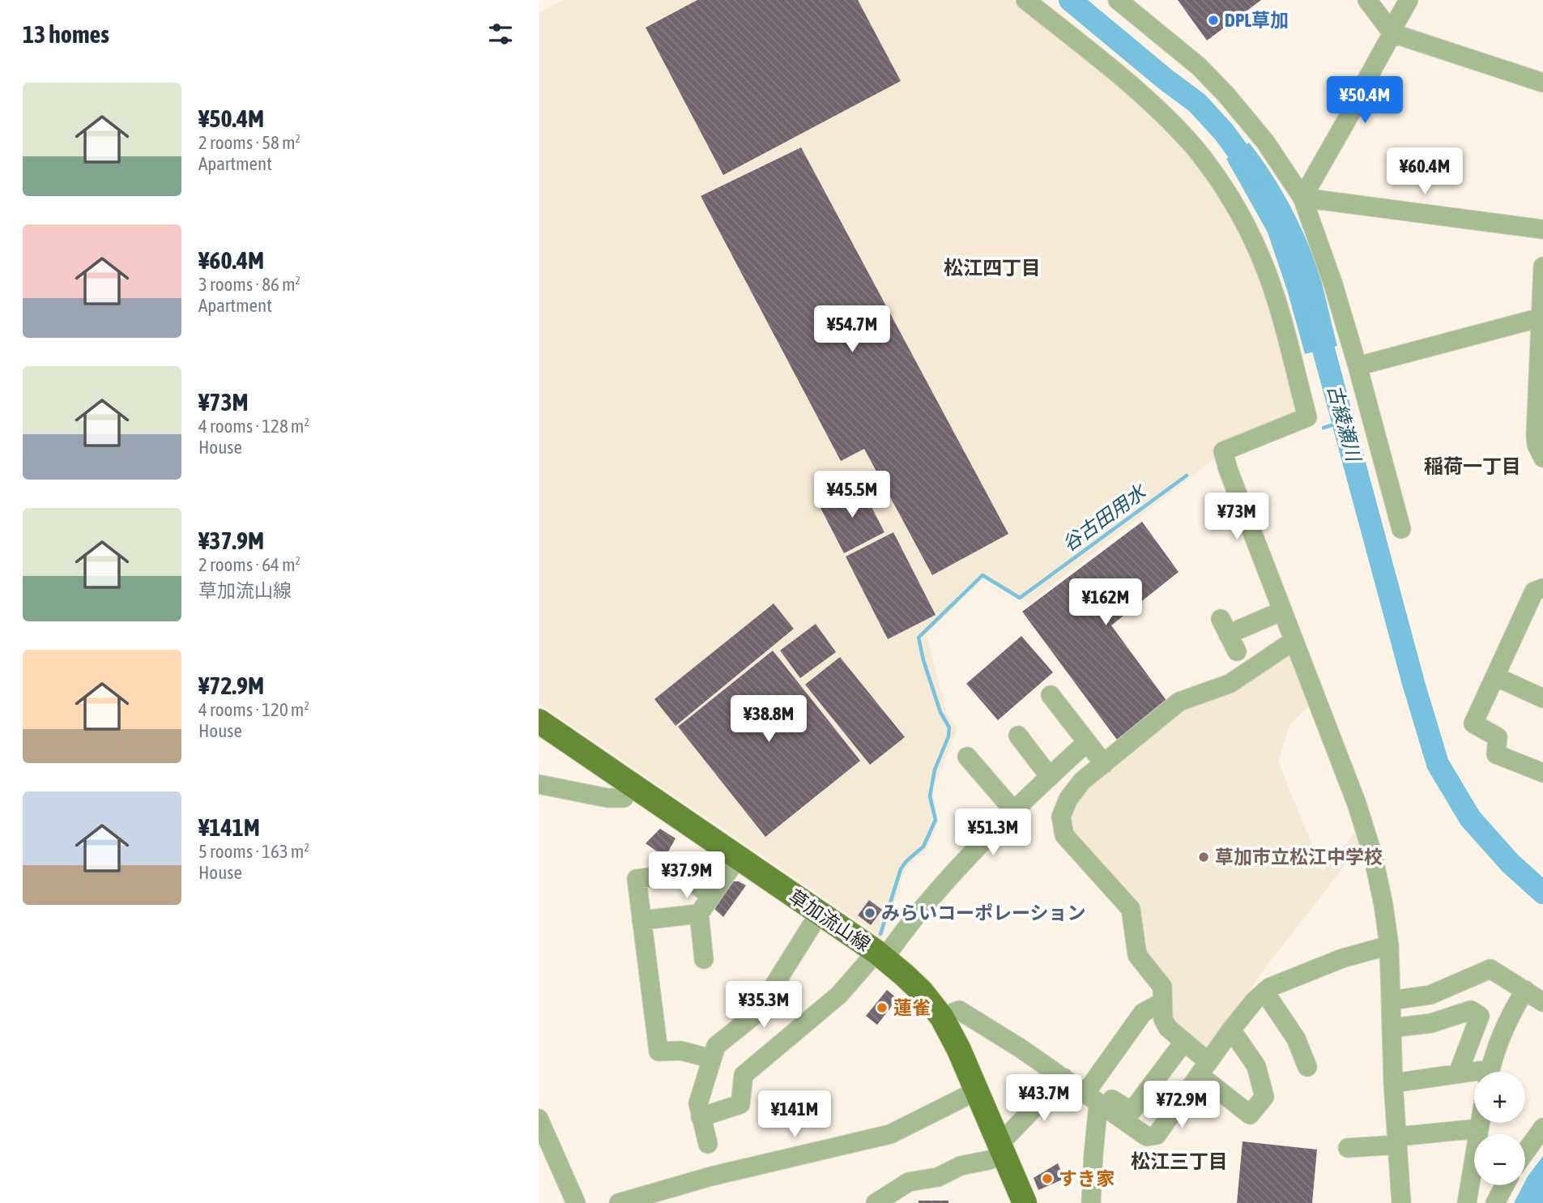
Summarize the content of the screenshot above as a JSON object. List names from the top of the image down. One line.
{"streets":{"main road":["草加流山線"]},"districts":["松江四丁目","稲荷一丁目","松江三丁目"],"water":["古綾瀬川","谷古田用水"],"places":["DPL草加","草加市立松江中学校","みらいコーポレーション","蓮雀","すき家"],"page":{"heading":"13 homes","list":[{"name":"¥50.4M","note":"2 rooms · 58 m² · Apartment"},{"name":"¥60.4M","note":"3 rooms · 86 m² · Apartment"},{"name":"¥73M","note":"4 rooms · 128 m² · House"},{"name":"¥37.9M","note":"2 rooms · 64 m² · 草加流山線"},{"name":"¥72.9M","note":"4 rooms · 120 m² · House"},{"name":"¥141M","note":"5 rooms · 163 m² · House"}],"price":["¥50.4M","¥60.4M","¥54.7M","¥45.5M","¥73M","¥162M","¥38.8M","¥51.3M","¥37.9M","¥35.3M","¥43.7M","¥72.9M","¥141M"],"map_buttons":["+","−"]}}
